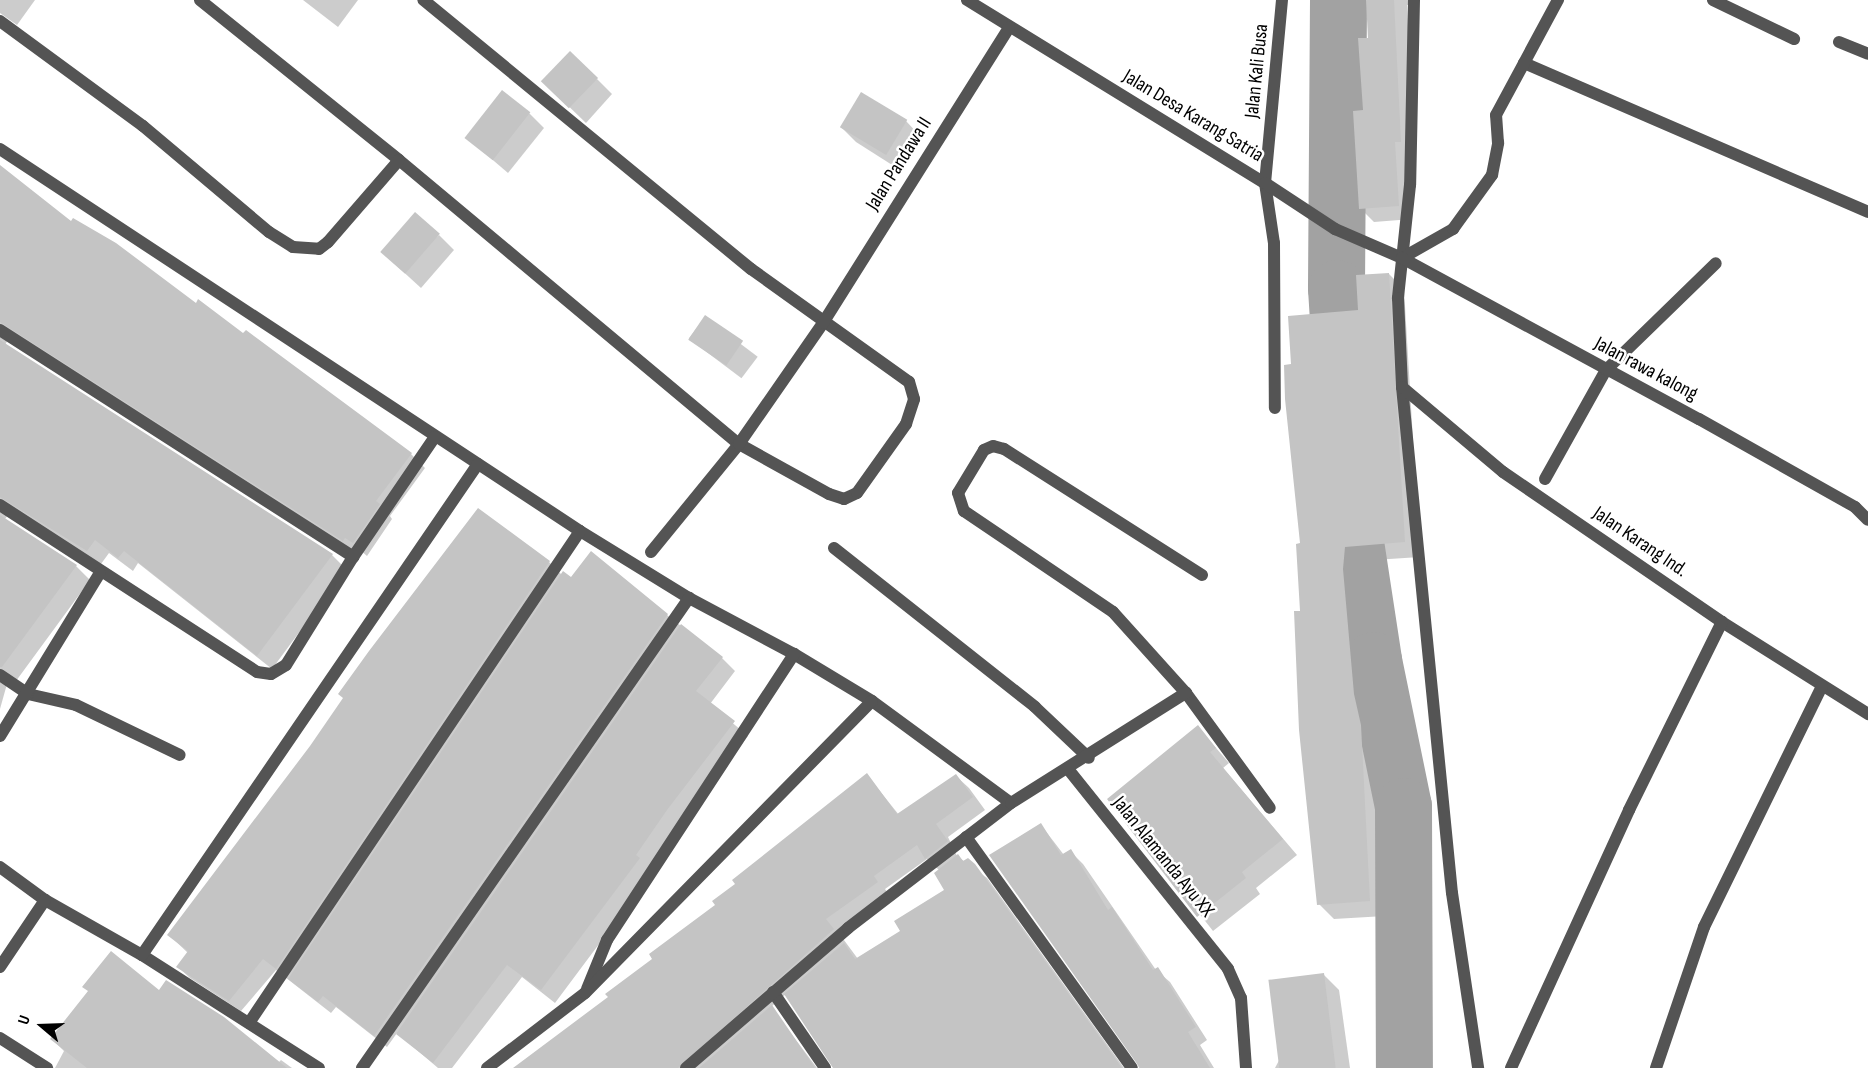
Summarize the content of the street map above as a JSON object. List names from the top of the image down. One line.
{"streets":{"street":["Jalan Kali Busa","Jalan Desa Karang Satria","Jalan Pandawa II","Jalan rawa kalong","Jalan Karang Ind.","Jalan Alamanda Ayu XX"]},"crossings":[["Jalan Kali Busa","Jalan Desa Karang Satria"],["Jalan Desa Karang Satria","Jalan Pandawa II"],["Jalan Desa Karang Satria","Jalan rawa kalong"]],"north":"left"}
